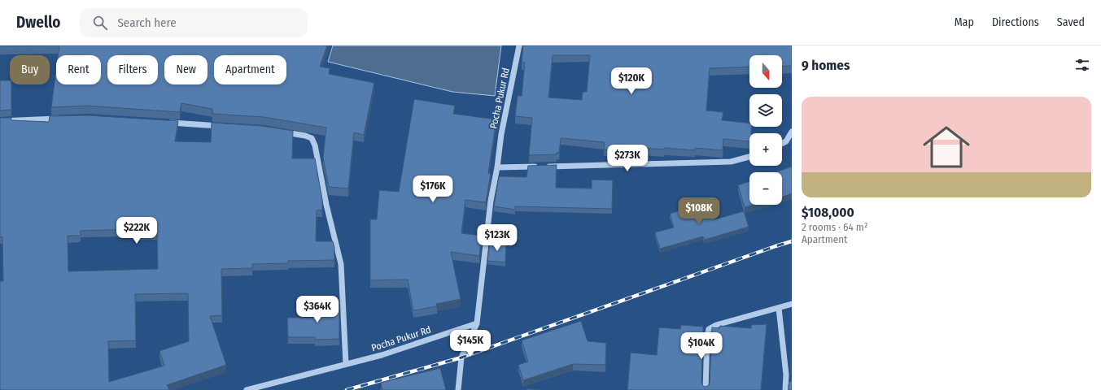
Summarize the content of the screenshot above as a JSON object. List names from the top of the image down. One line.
{"streets":{"street":["Pocha Pukur Rd"]},"north":"bottom","page":{"header":"Dwello","search":"Search here","nav":["Map","Directions","Saved"],"heading":"9 homes","map_buttons":["+","−"],"chip":["Buy","Rent","Filters","New","Apartment"],"price":["$120K","$273K","$176K","$108K","$222K","$123K","$364K","$145K","$104K"],"list":[{"name":"$108,000","note":"2 rooms · 64 m² · Apartment"}]}}
